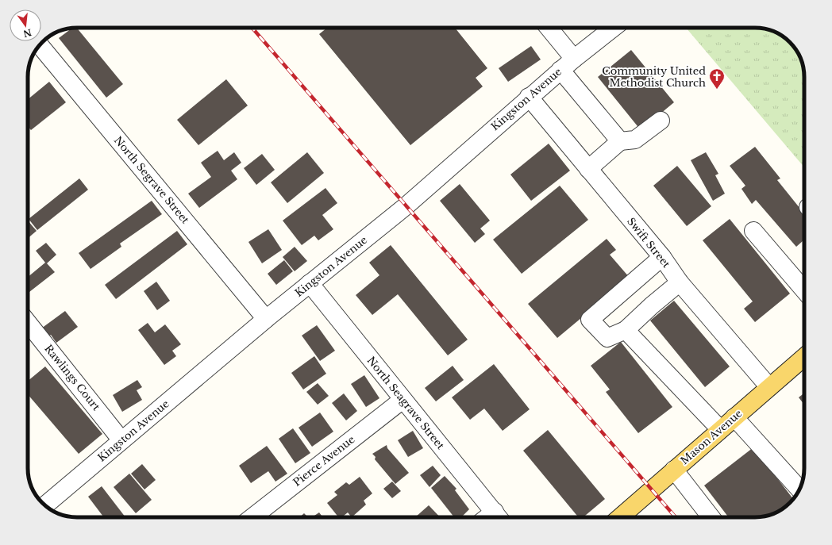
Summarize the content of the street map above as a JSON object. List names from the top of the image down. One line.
{"streets":{"main road":["Mason Avenue"],"street":["Kingston Avenue","North Segrave Street","Swift Street","Rawlings Court","North Seagrave Street","Pierce Avenue"]},"crossings":[["Kingston Avenue","North Segrave Street"],["Kingston Avenue","Swift Street"],["Kingston Avenue","Rawlings Court"],["Kingston Avenue","North Seagrave Street"],["Swift Street","Mason Avenue"],["North Seagrave Street","Pierce Avenue"]],"places":{"church":["Community United Methodist Church"]},"north":"bottom"}
